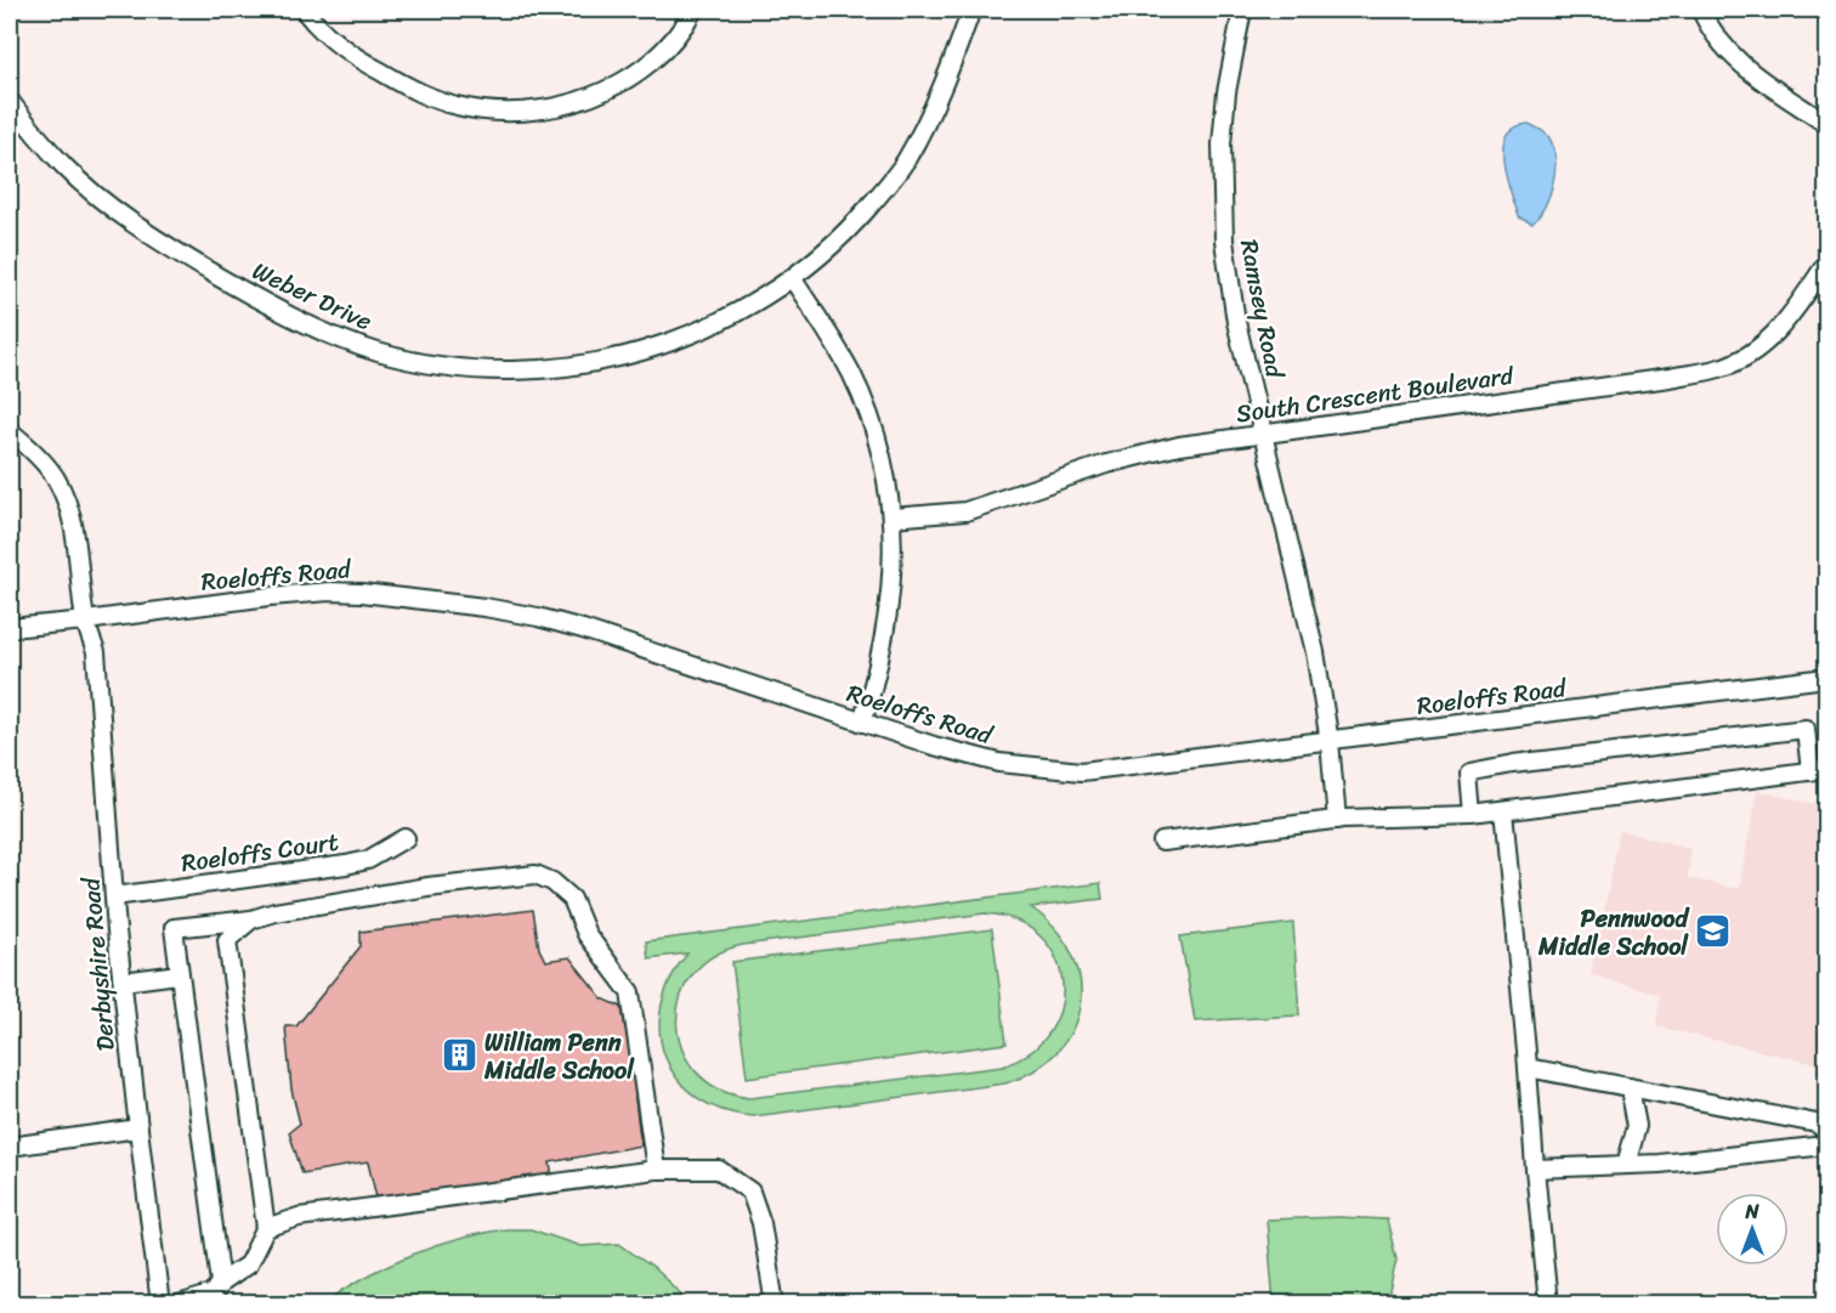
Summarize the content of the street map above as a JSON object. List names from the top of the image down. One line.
{"streets":{"street":["Weber Drive","Ramsey Road","South Crescent Boulevard","Roeloffs Road","Roeloffs Court","Derbyshire Road"]},"crossings":[["Ramsey Road","South Crescent Boulevard"],["Ramsey Road","Roeloffs Road"],["Roeloffs Road","Derbyshire Road"],["Roeloffs Court","Derbyshire Road"]],"places":{"school or university":["Pennwood Middle School"],"building":["William Penn Middle School"]},"north":"top"}
